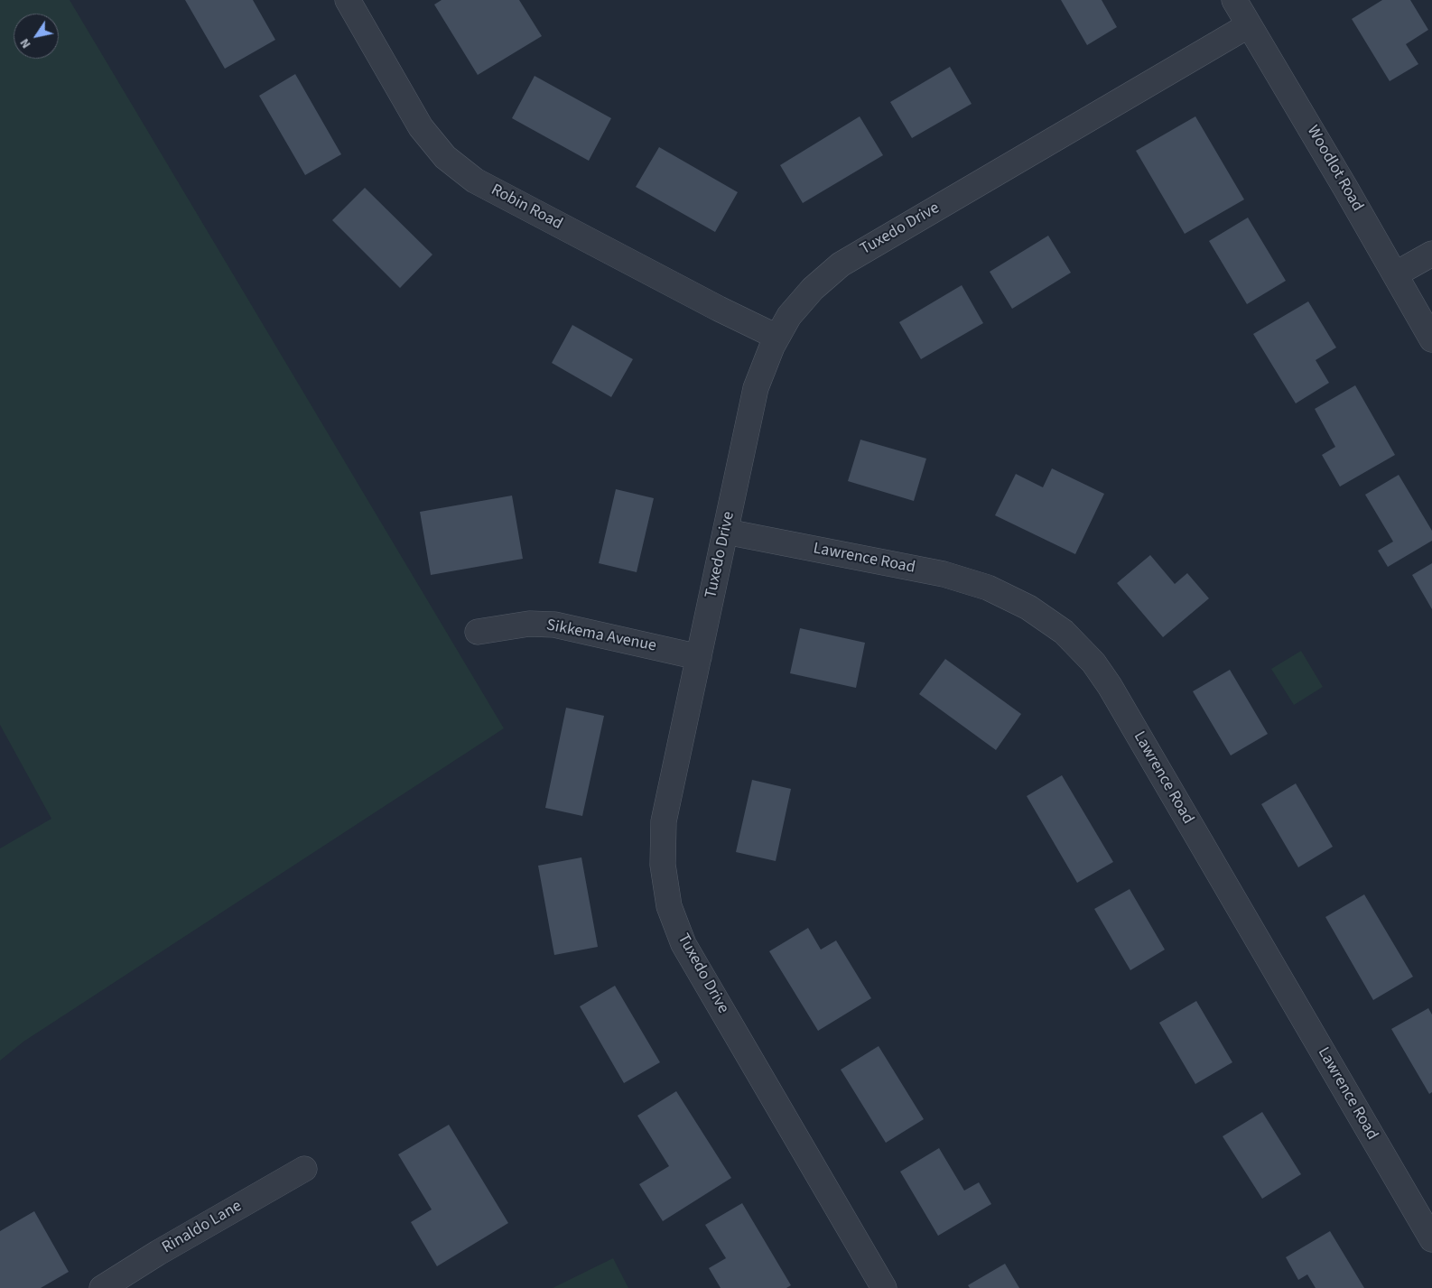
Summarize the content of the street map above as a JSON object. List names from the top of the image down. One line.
{"streets":{"street":["Woodlot Road","Robin Road","Tuxedo Drive","Lawrence Road","Sikkema Avenue","Rinaldo Lane"]},"crossings":[["Woodlot Road","Tuxedo Drive"],["Robin Road","Tuxedo Drive"],["Tuxedo Drive","Lawrence Road"],["Tuxedo Drive","Sikkema Avenue"]],"north":"bottom left"}
